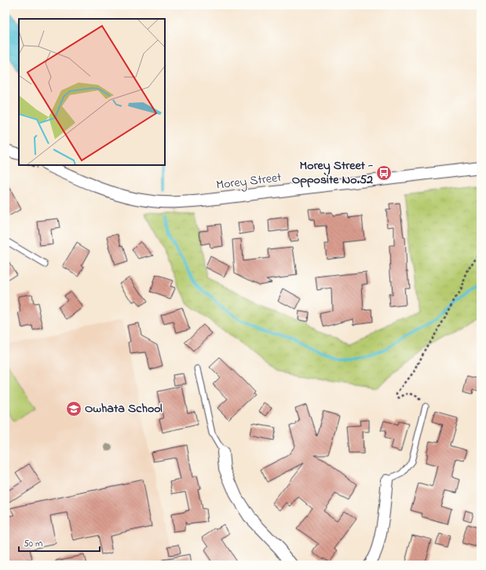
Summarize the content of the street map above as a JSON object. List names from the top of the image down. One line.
{"streets":{"street":["Morey Street"]},"places":{"bus stop":["Morey Street - Opposite No.52"],"school or university":["Owhata School"]},"scale_bar":"50 m"}
